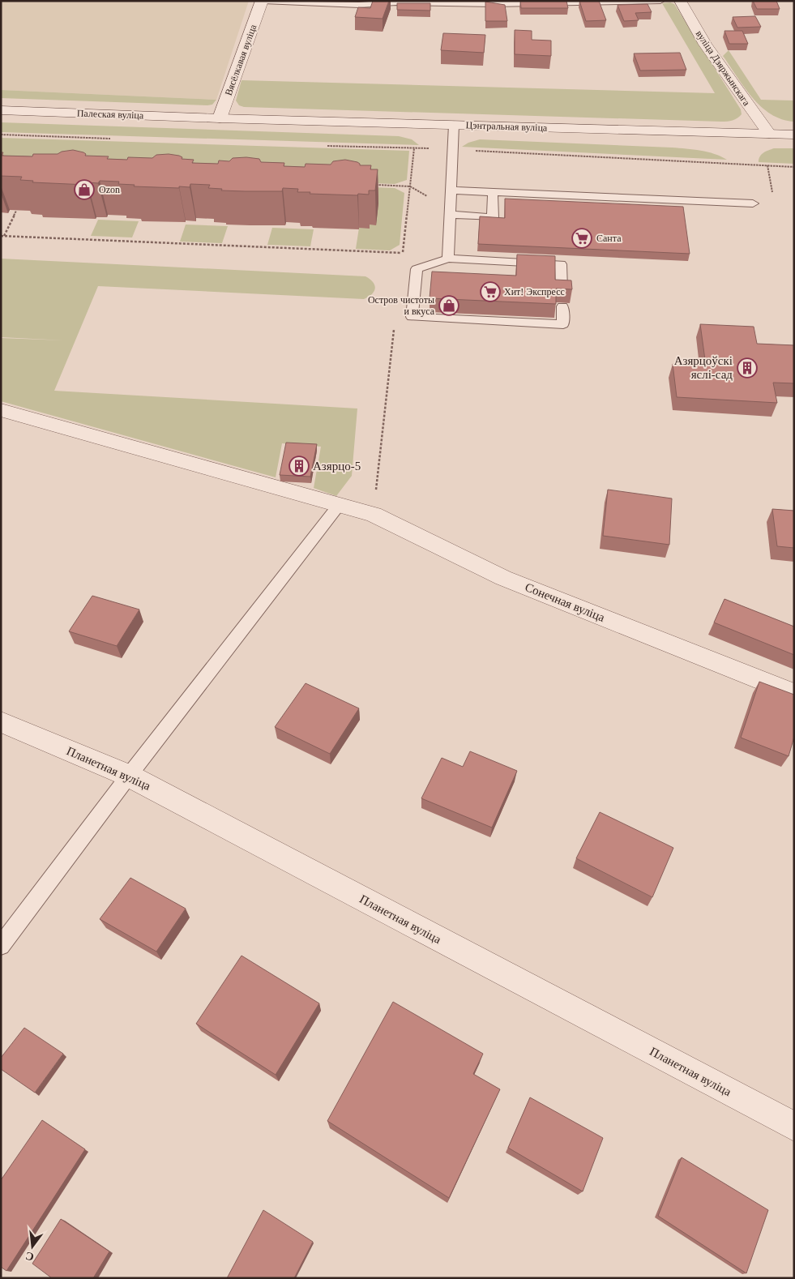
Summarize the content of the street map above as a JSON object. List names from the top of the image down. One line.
{"streets":{"street":["Вясёлкавая вуліца","вуліца Дзяржынскага","Палеская вуліца","Цэнтральная вуліца","Сонечная вуліца","Планетная вуліца"]},"crossings":[["Вясёлкавая вуліца","Палеская вуліца"],["Вясёлкавая вуліца","Цэнтральная вуліца"],["вуліца Дзяржынскага","Цэнтральная вуліца"],["Палеская вуліца","Цэнтральная вуліца"]],"places":{"shop":["Ozon","Остров чистоты и вкуса"],"supermarket":["Санта","Хит! Экспресс"],"building":["Азярцоўскі яслі-сад","Азярцо-5"]},"north":"bottom"}
